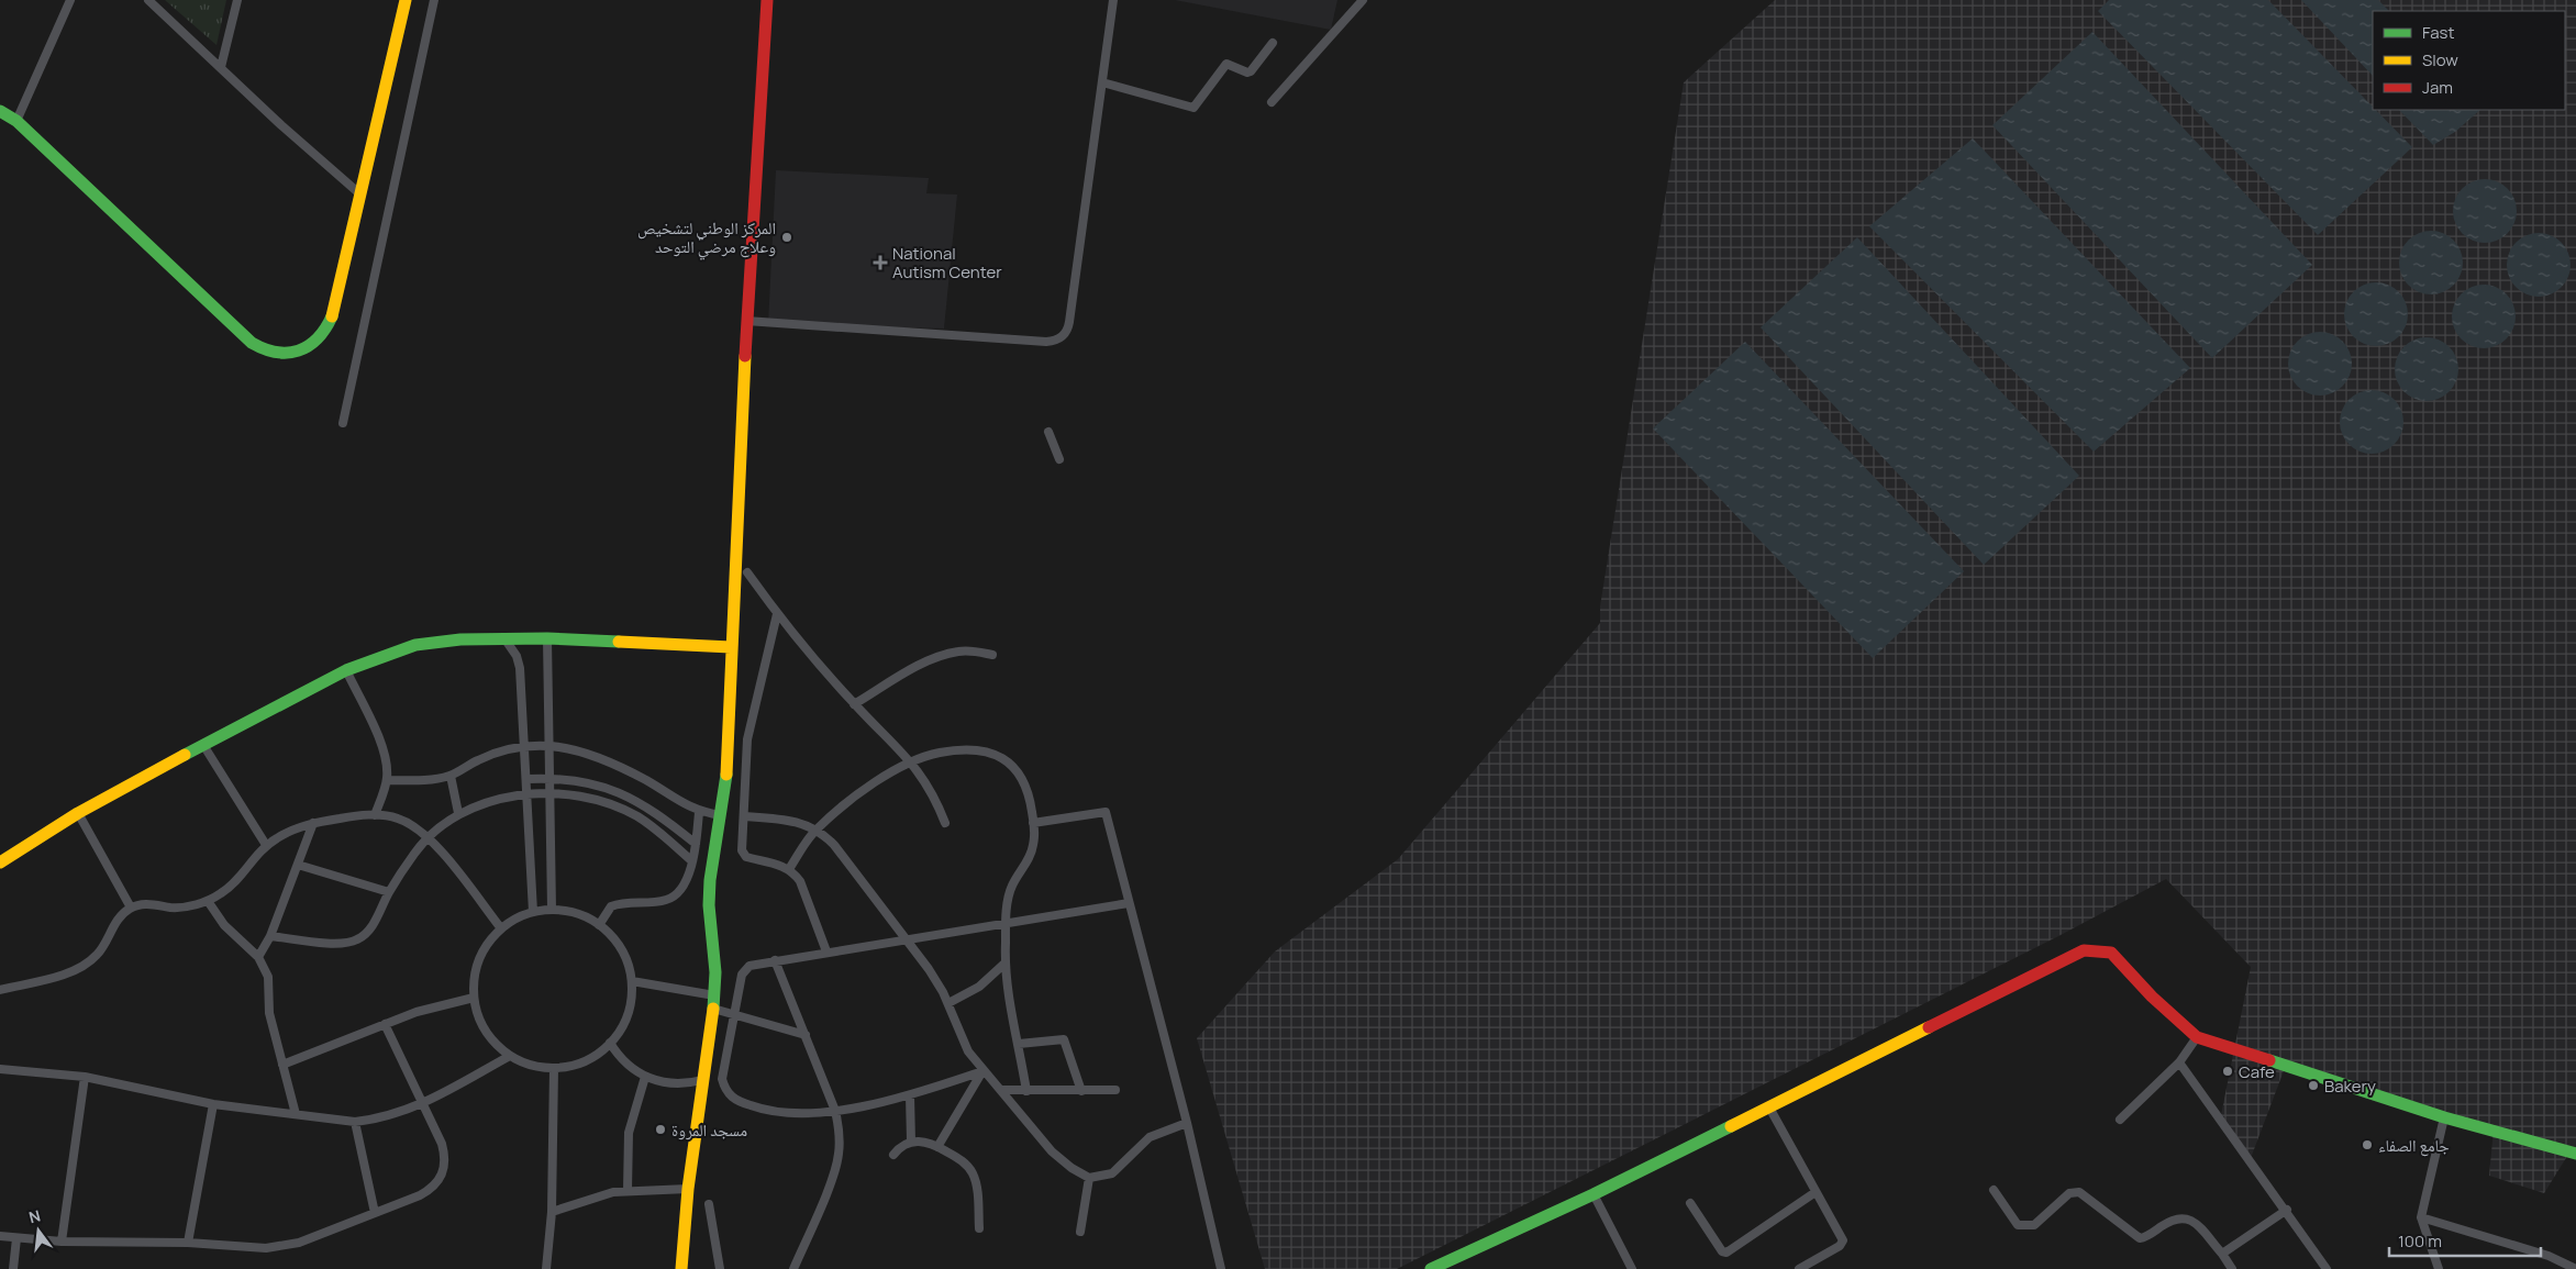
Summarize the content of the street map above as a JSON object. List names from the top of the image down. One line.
{"places":{"other":["المركز الوطني لتشخيص وعلاج مرضي التوحد","Cafe","Bakery","مسجد المروة","جامع الصفاء"],"health":["National Autism Center"]},"legend":["Fast","Slow","Jam"],"scale_bar":"100 m","north":"top"}
